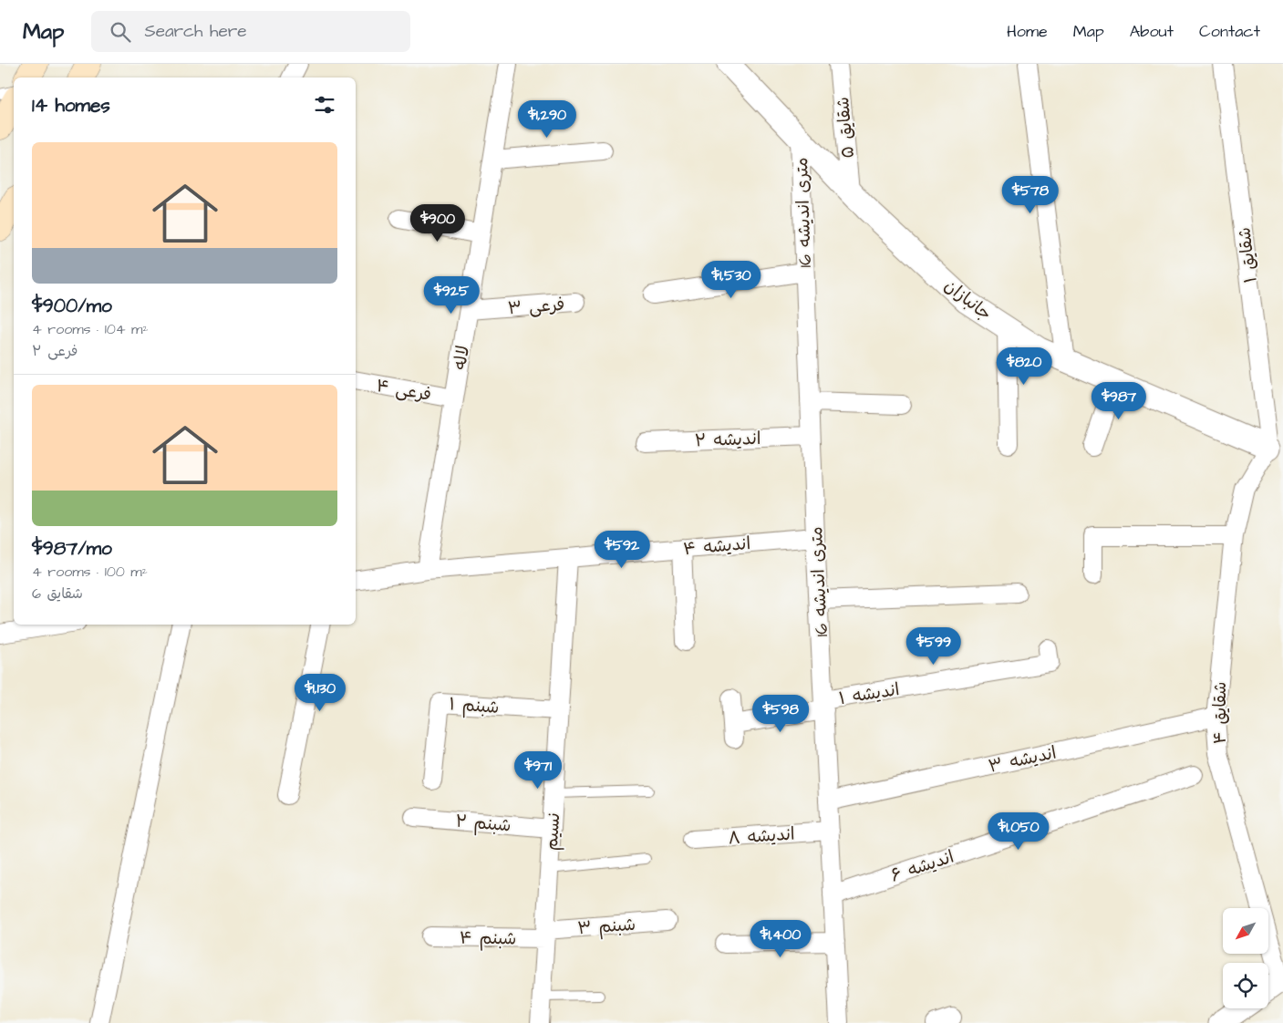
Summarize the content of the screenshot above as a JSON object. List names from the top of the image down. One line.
{"streets":{"street":["شقایق ۵","16 متری اندیشه","شقایق ۱","جانبازان","فرعی ۳","لاله","فرعی ۴","اندیشه ۲","اندیشه ۴","اندیشه ۱","شبنم ۱","شقایق ۴","اندیشه ۳","شبنم ۲","نسیم","اندیشه ۸","اندیشه ۶","شبنم ۳","شبنم ۴"]},"crossings":[["شقایق ۵","جانبازان"],["16 متری اندیشه","جانبازان"],["16 متری اندیشه","اندیشه ۲"],["16 متری اندیشه","اندیشه ۴"],["16 متری اندیشه","اندیشه ۱"],["16 متری اندیشه","اندیشه ۳"],["16 متری اندیشه","اندیشه ۸"],["16 متری اندیشه","اندیشه ۶"],["شقایق ۱","جانبازان"],["شقایق ۱","شقایق ۴"],["جانبازان","شقایق ۴"],["فرعی ۳","لاله"],["لاله","فرعی ۴"],["لاله","اندیشه ۴"],["اندیشه ۴","نسیم"],["شبنم ۱","نسیم"],["شقایق ۴","اندیشه ۳"],["شبنم ۲","نسیم"],["نسیم","شبنم ۳"],["نسیم","شبنم ۴"],["شبنم ۳","شبنم ۴"]],"north":"bottom left","page":{"header":"Map","search":"Search here","nav":["Home","Map","About","Contact"],"heading":"14 homes","price":["$1,290","$578","$900","$1,530","$925","$820","$987","$592","$599","$1,130","$598","$971","$1,050","$1,400"],"list":[{"name":"$900/mo","note":"4 rooms · 104 m² · فرعی ۲"},{"name":"$987/mo","note":"4 rooms · 100 m² · شقایق 6"}]}}
